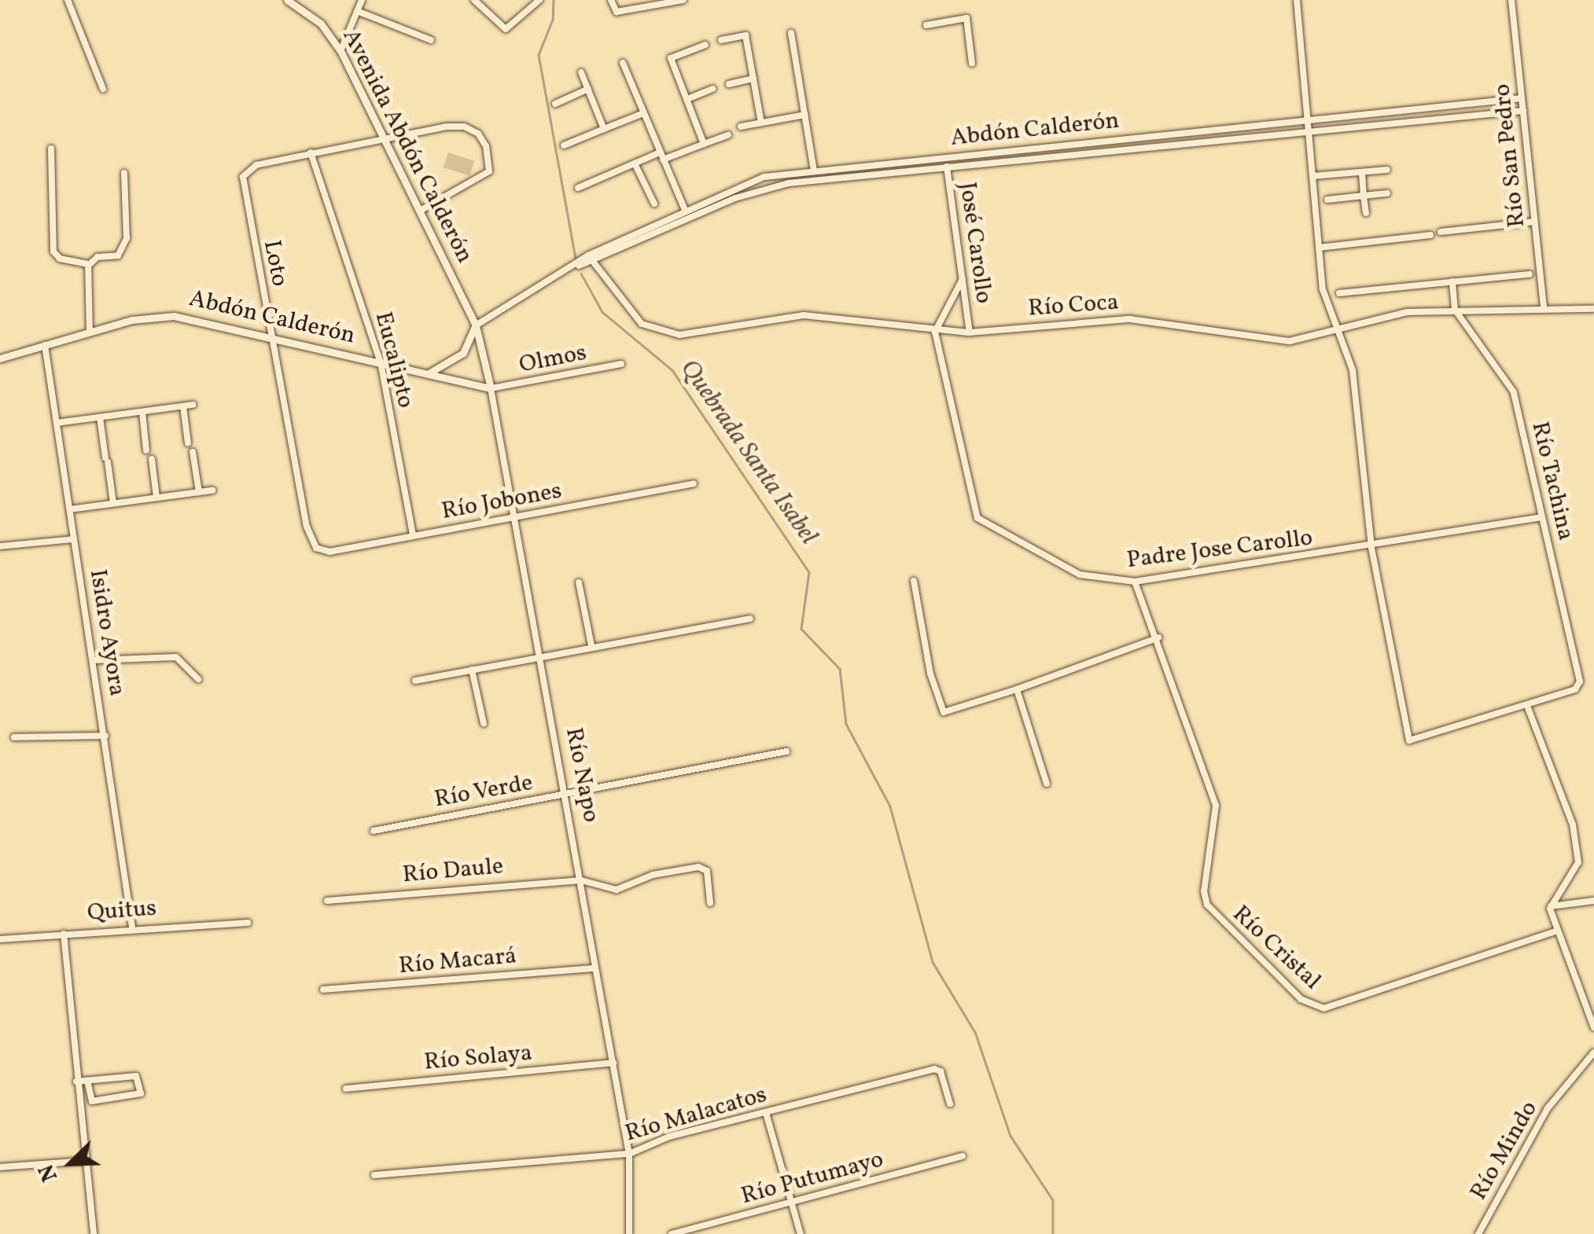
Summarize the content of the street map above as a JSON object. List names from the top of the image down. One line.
{"streets":{"street":["Abdón Calderón","Avenida Abdón Calderón","Río San Pedro","José Carollo","Loto","Río Coca","Olmos","Eucalipto","Río Tachina","Río Jobones","Padre Jose Carollo","Isidro Ayora","Río Napo","Río Verde","Río Daule","Quitus","Río Cristal","Río Macará","Río Solaya","Río Malacatos","Río Mindo","Río Putumayo"]},"crossings":[["Abdón Calderón","Avenida Abdón Calderón"],["Abdón Calderón","Río San Pedro"],["Abdón Calderón","José Carollo"],["Abdón Calderón","Loto"],["Abdón Calderón","Río Coca"],["Abdón Calderón","Olmos"],["Abdón Calderón","Eucalipto"],["Abdón Calderón","Isidro Ayora"],["Abdón Calderón","Río Napo"],["Avenida Abdón Calderón","Loto"],["Avenida Abdón Calderón","Río Napo"],["Río San Pedro","Río Coca"],["José Carollo","Río Coca"],["Loto","Eucalipto"],["Loto","Río Jobones"],["Río Coca","Río Tachina"],["Río Coca","Padre Jose Carollo"],["Olmos","Río Napo"],["Eucalipto","Río Jobones"],["Río Tachina","Padre Jose Carollo"],["Río Jobones","Río Napo"],["Padre Jose Carollo","Río Cristal"],["Isidro Ayora","Quitus"],["Río Napo","Río Verde"],["Río Napo","Río Daule"],["Río Napo","Río Macará"],["Río Napo","Río Solaya"],["Río Napo","Río Malacatos"]],"water":["Quebrada Santa Isabel"],"north":"bottom left"}
